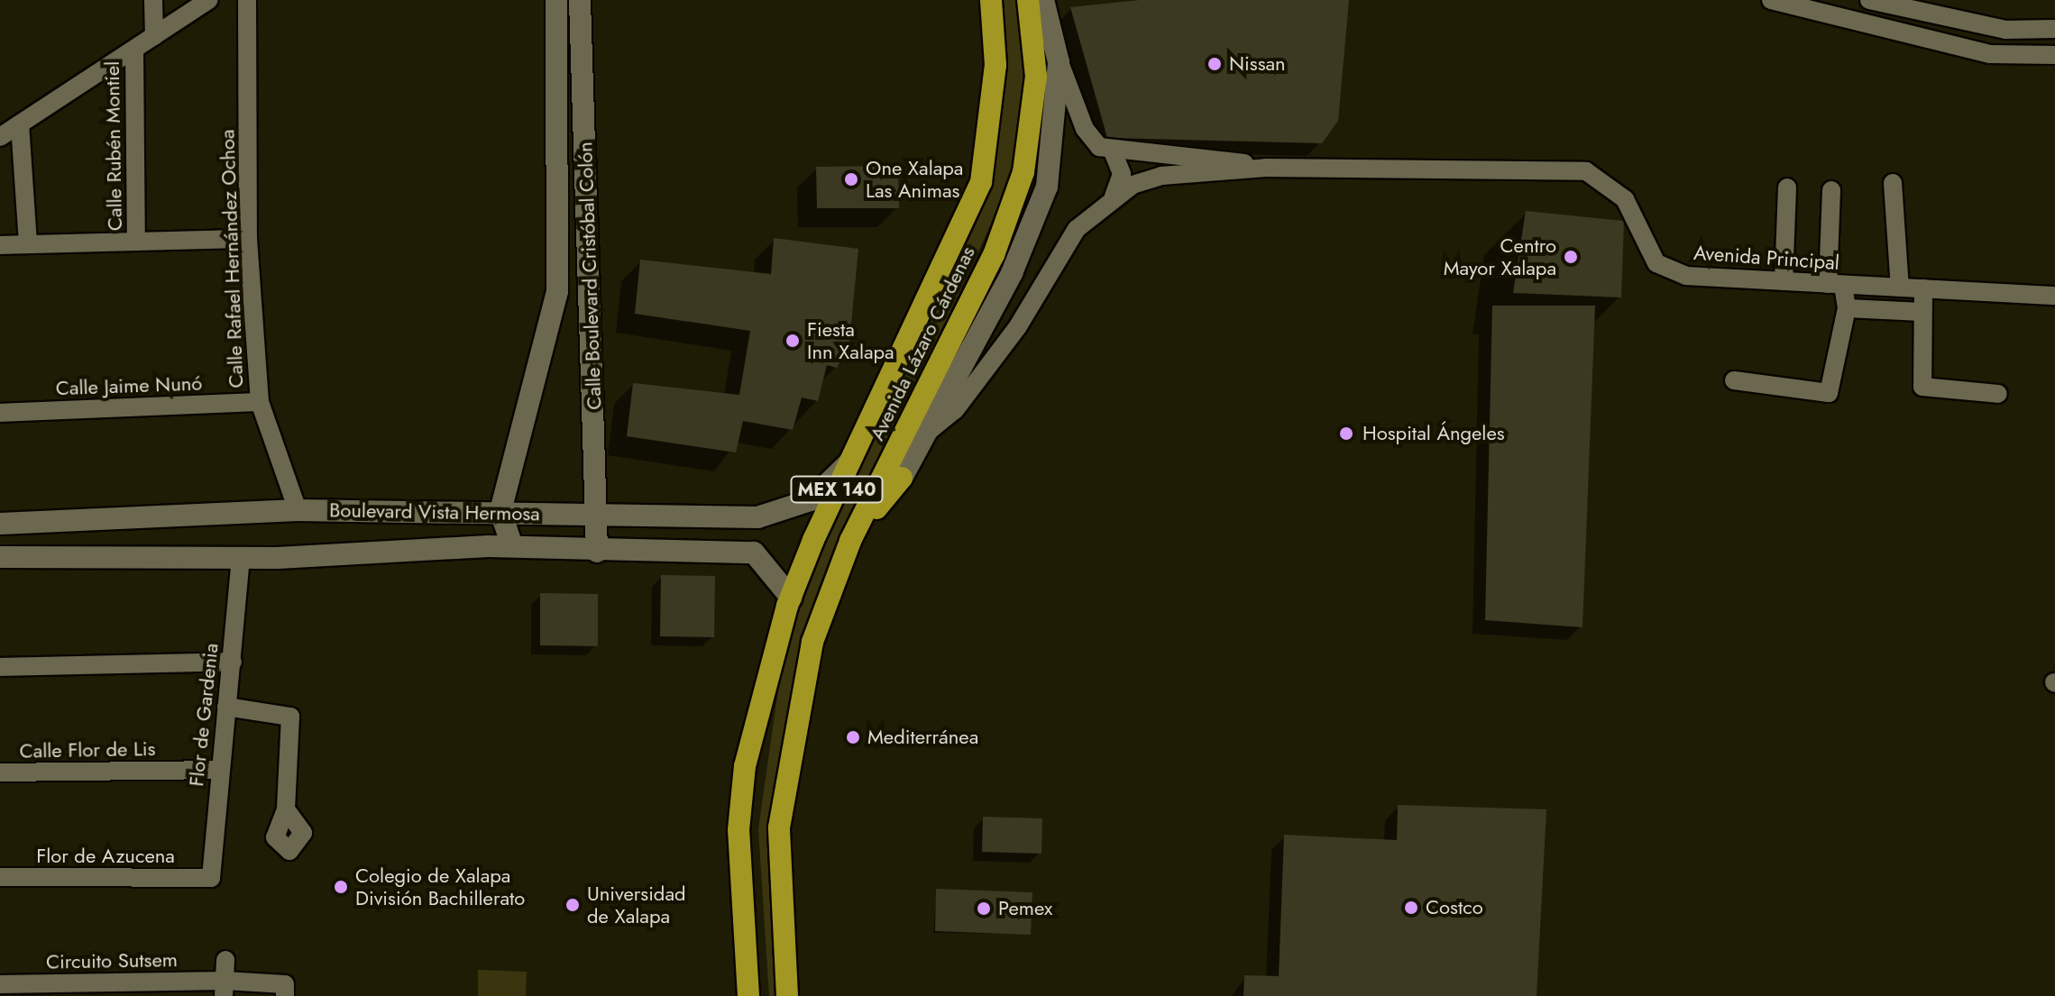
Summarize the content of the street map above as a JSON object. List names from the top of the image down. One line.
{"streets":{"highway":["Avenida Lázaro Cárdenas","MEX 140"],"street":["Calle Rubén Montiel","Avenida Principal","Calle Rafael Hernández Ochoa","Calle Boulevard Cristóbal Colón","Calle Jaime Nunó","Boulevard Vista Hermosa","Flor de Gardenia","Calle Flor de Lis","Flor de Azucena","Circuito Sutsem"]},"crossings":[["Avenida Principal","Avenida Lázaro Cárdenas"],["Calle Rafael Hernández Ochoa","Calle Jaime Nunó"],["Calle Rafael Hernández Ochoa","Boulevard Vista Hermosa"],["Calle Boulevard Cristóbal Colón","Boulevard Vista Hermosa"],["Avenida Lázaro Cárdenas","Boulevard Vista Hermosa"],["Boulevard Vista Hermosa","Flor de Gardenia"],["Flor de Gardenia","Calle Flor de Lis"],["Flor de Gardenia","Flor de Azucena"]],"places":["Nissan","One Xalapa Las Animas","Centro Mayor Xalapa","Fiesta Inn Xalapa","Hospital Ángeles","Mediterránea","Colegio de Xalapa División Bachillerato","Universidad de Xalapa","Costco","Pemex"]}
